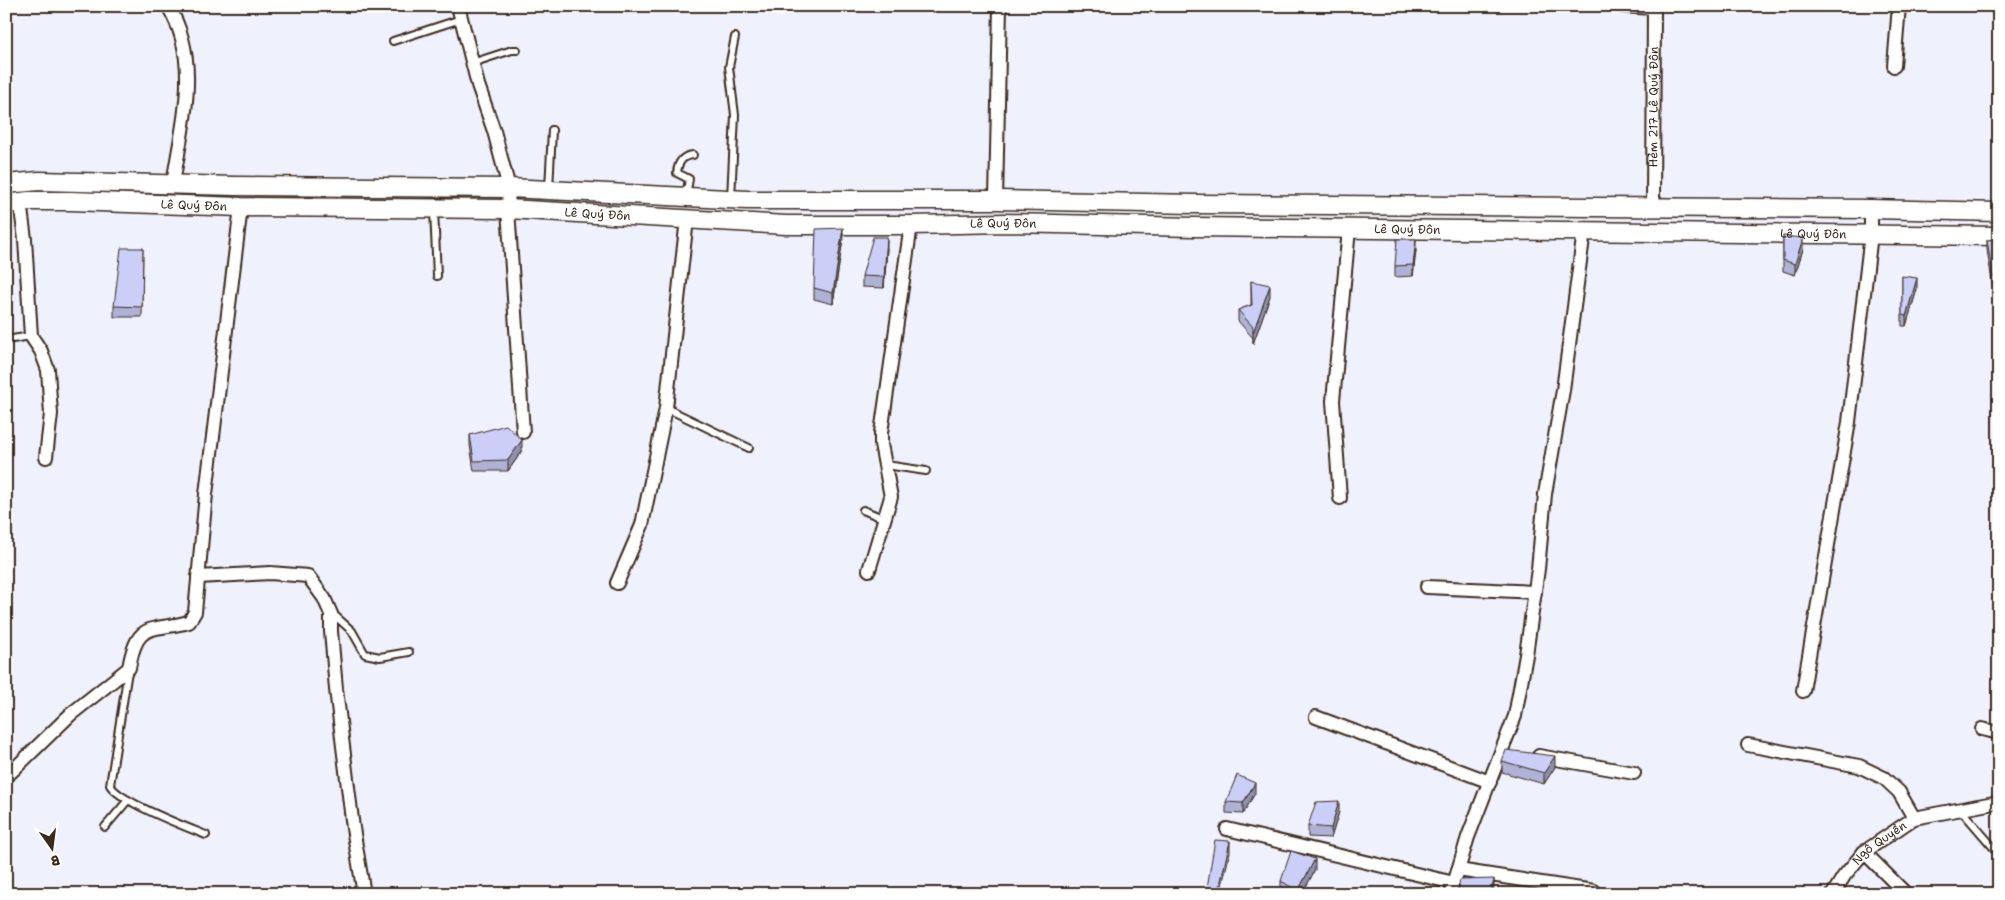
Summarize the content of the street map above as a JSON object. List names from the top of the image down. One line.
{"streets":{"main road":["Lê Quý Đôn"],"street":["Hẻm 217 Lê Quý Đôn","Ngô Quyền"]},"crossings":[["Hẻm 217 Lê Quý Đôn","Lê Quý Đôn"]],"north":"bottom"}
